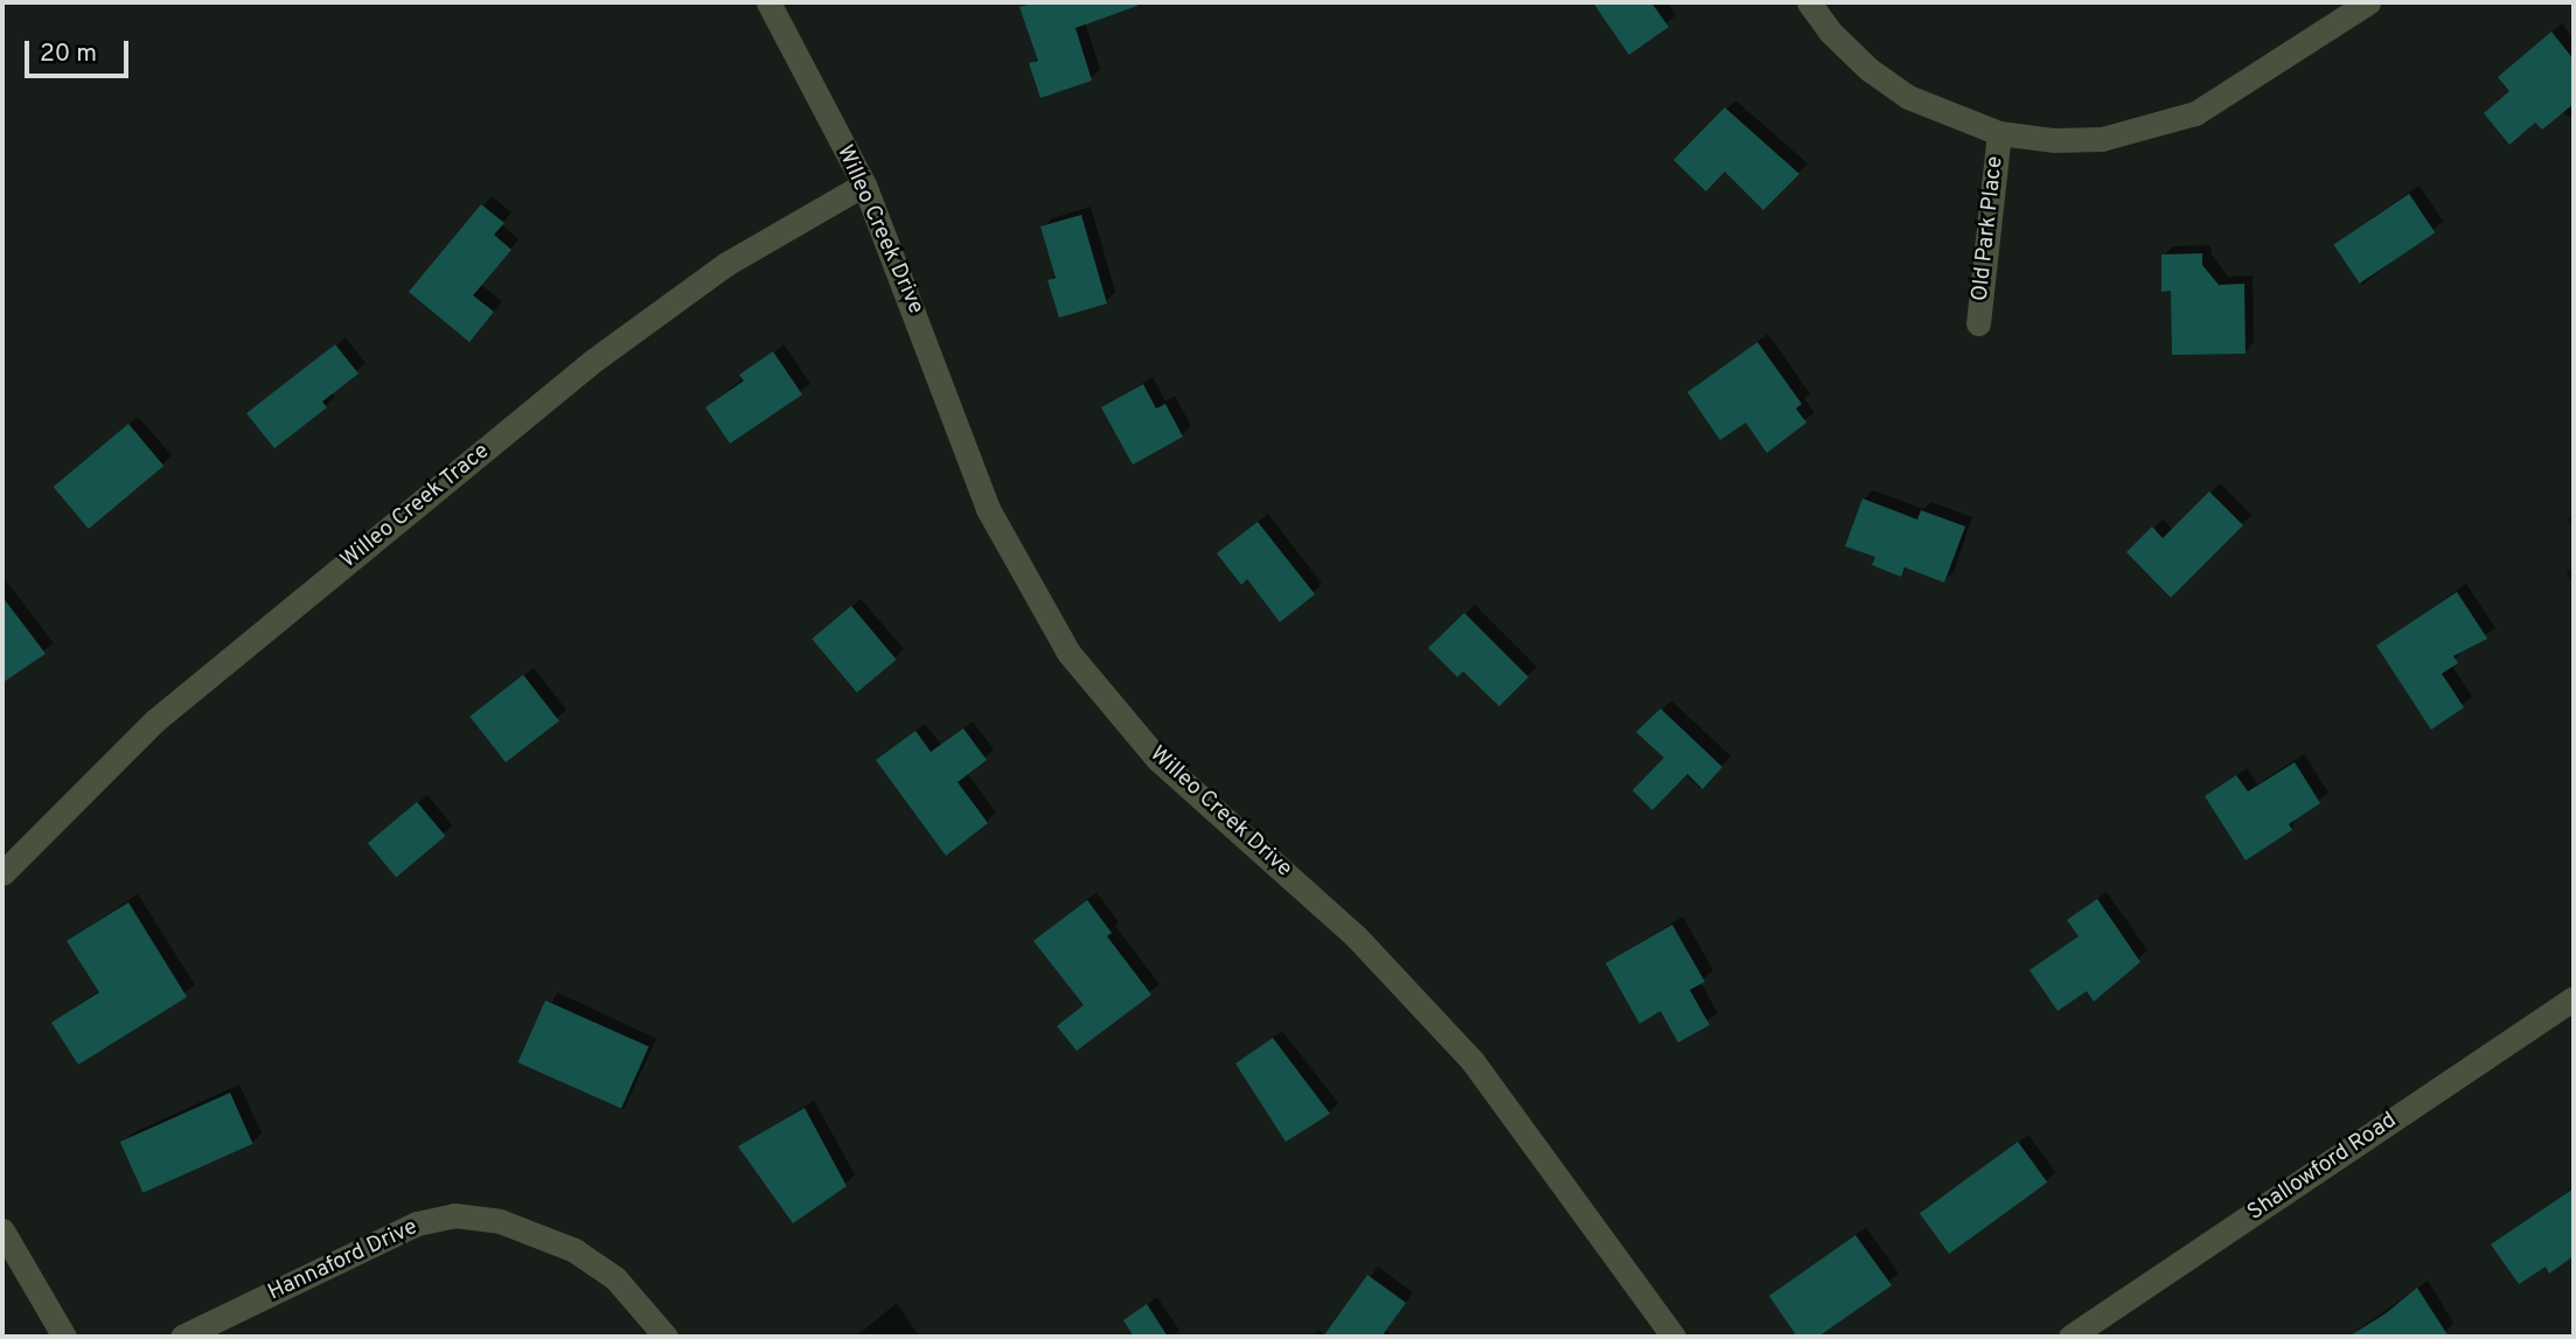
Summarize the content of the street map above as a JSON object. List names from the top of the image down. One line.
{"streets":{"street":["Old Park Place","Willeo Creek Drive","Willeo Creek Trace","Shallowford Road","Hannaford Drive"]},"crossings":[["Willeo Creek Drive","Willeo Creek Trace"]],"scale_bar":"20 m"}
